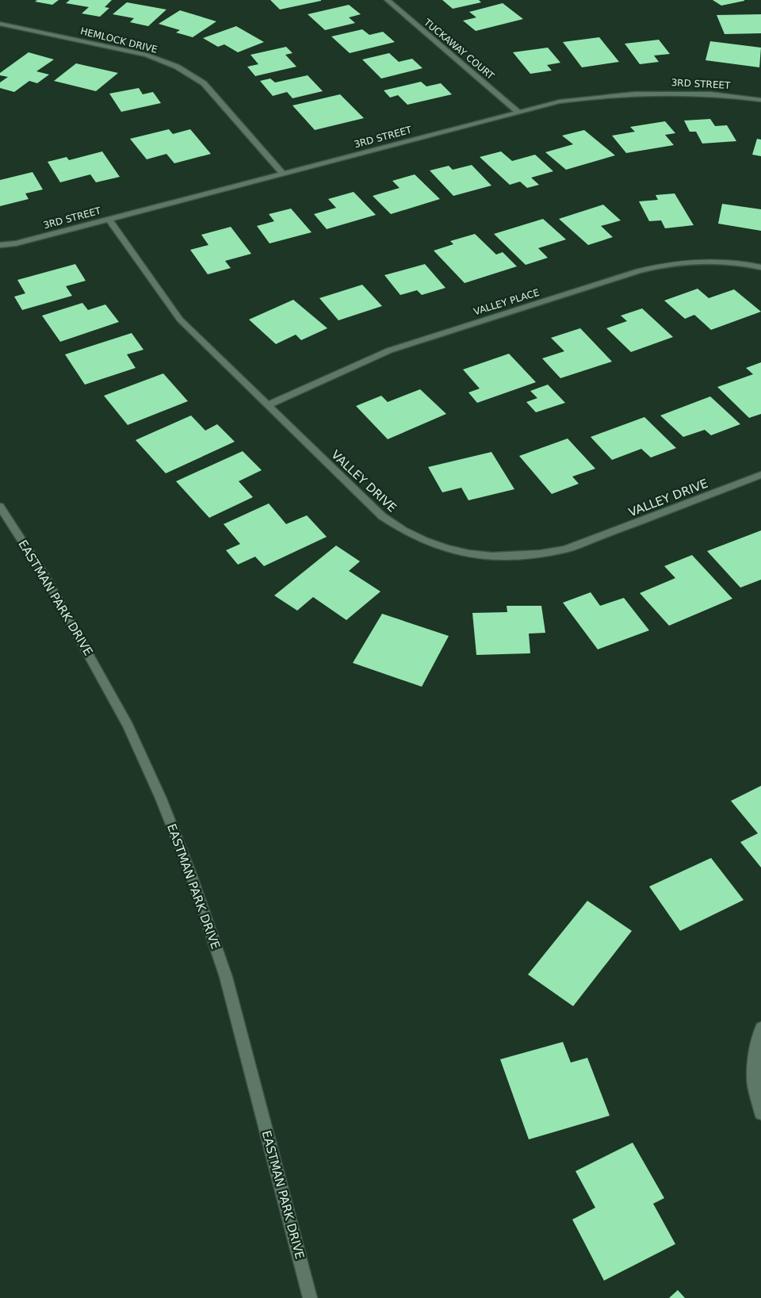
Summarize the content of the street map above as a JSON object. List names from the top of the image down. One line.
{"streets":{"street":["HEMLOCK DRIVE","TUCKAWAY COURT","3RD STREET","VALLEY PLACE","VALLEY DRIVE","EASTMAN PARK DRIVE"]},"crossings":[["HEMLOCK DRIVE","3RD STREET"],["TUCKAWAY COURT","3RD STREET"],["3RD STREET","VALLEY DRIVE"],["VALLEY PLACE","VALLEY DRIVE"]]}
